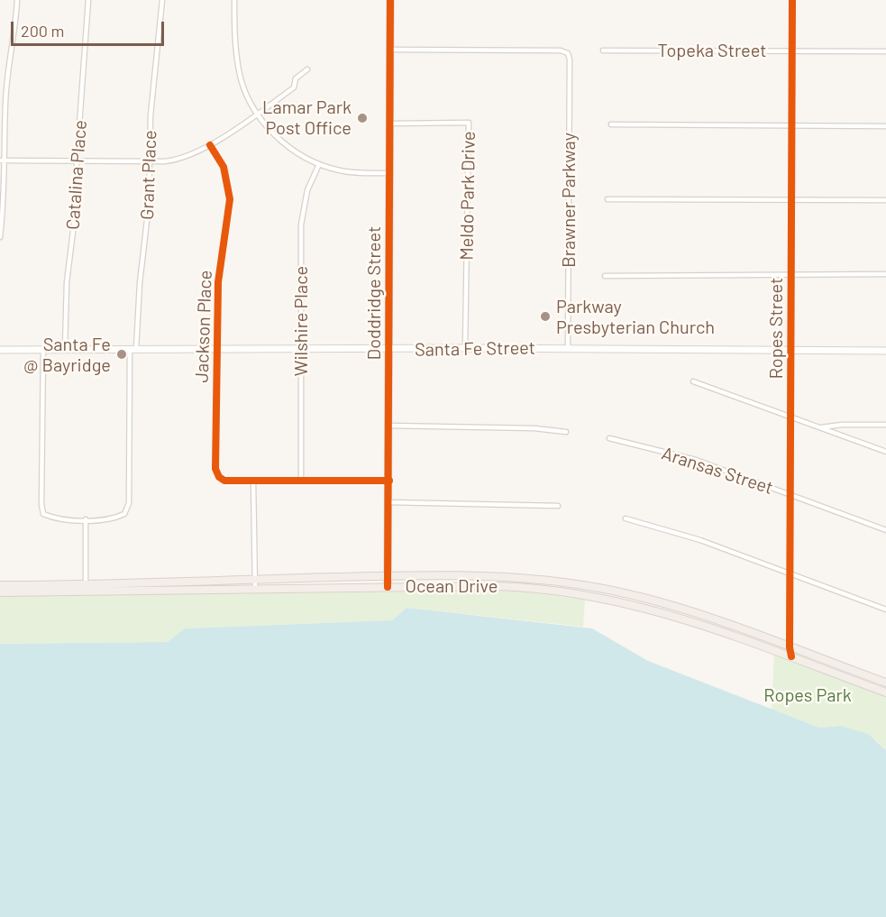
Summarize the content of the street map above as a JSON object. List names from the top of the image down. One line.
{"streets":{"main road":["Doddridge Street","Santa Fe Street","Ocean Drive"],"street":["Topeka Street","Catalina Place","Grant Place","Meldo Park Drive","Brawner Parkway","Wilshire Place","Jackson Place","Ropes Street","Aransas Street"]},"crossings":[["Topeka Street","Ropes Street"],["Catalina Place","Santa Fe Street"],["Grant Place","Santa Fe Street"],["Meldo Park Drive","Doddridge Street"],["Meldo Park Drive","Santa Fe Street"],["Brawner Parkway","Doddridge Street"],["Brawner Parkway","Santa Fe Street"],["Doddridge Street","Santa Fe Street"],["Doddridge Street","Ocean Drive"],["Wilshire Place","Santa Fe Street"],["Jackson Place","Santa Fe Street"],["Ropes Street","Santa Fe Street"],["Ropes Street","Aransas Street"],["Ropes Street","Ocean Drive"]],"parks":["Ropes Park"],"places":["Lamar Park Post Office","Parkway Presbyterian Church","Santa Fe @ Bayridge"],"scale_bar":"200 m"}
